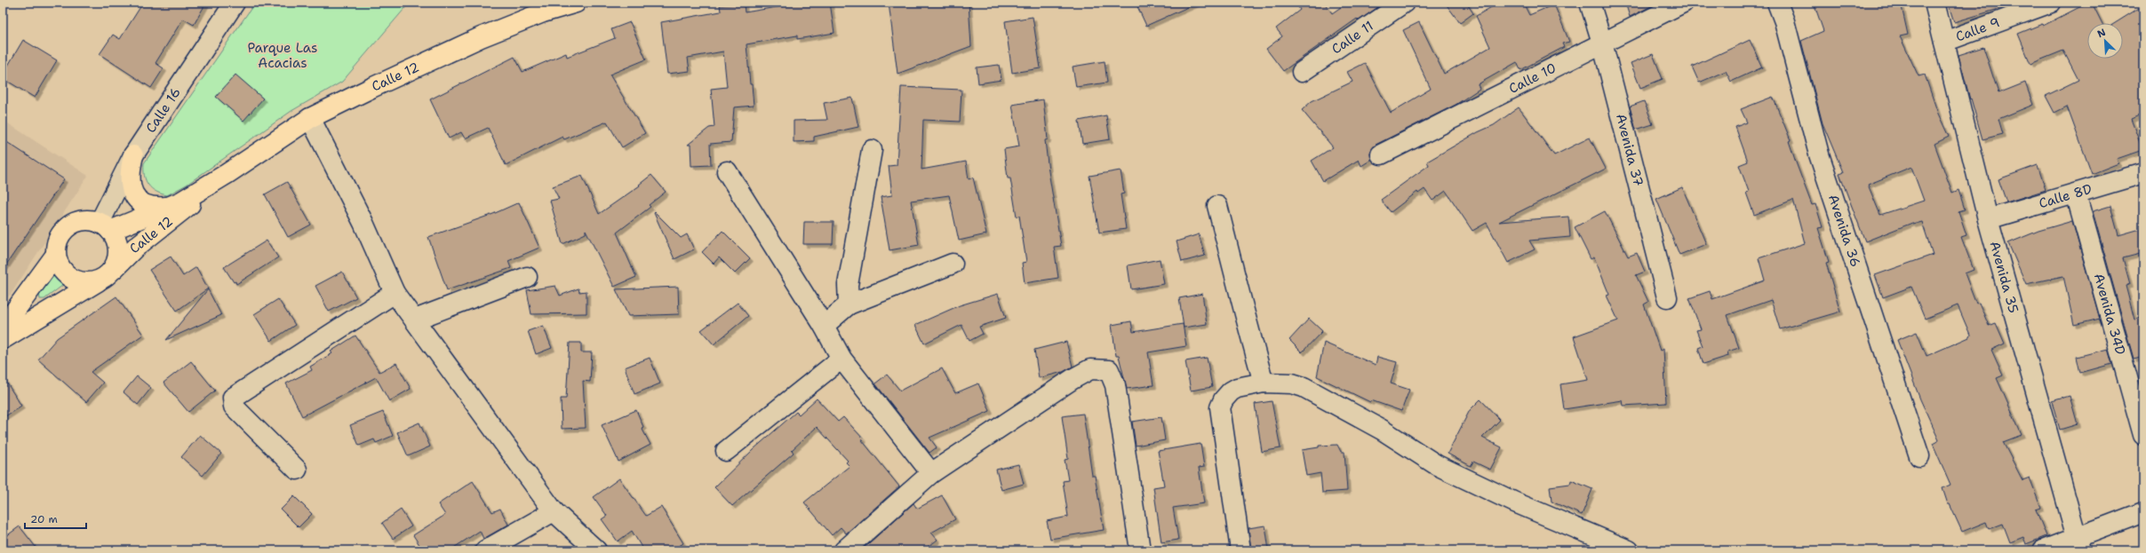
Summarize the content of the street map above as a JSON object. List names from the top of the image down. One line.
{"streets":{"main road":["Calle 12"],"street":["Calle 9","Calle 11","Calle 10","Calle 16","Avenida 37","Calle 8D","Avenida 36","Avenida 35","Avenida 34D"]},"crossings":[["Calle 9","Avenida 35"],["Calle 12","Calle 16"],["Calle 10","Avenida 37"],["Calle 8D","Avenida 35"],["Calle 8D","Avenida 34D"]],"parks":["Parque Las Acacias"],"scale_bar":"20 m","north":"top left"}
